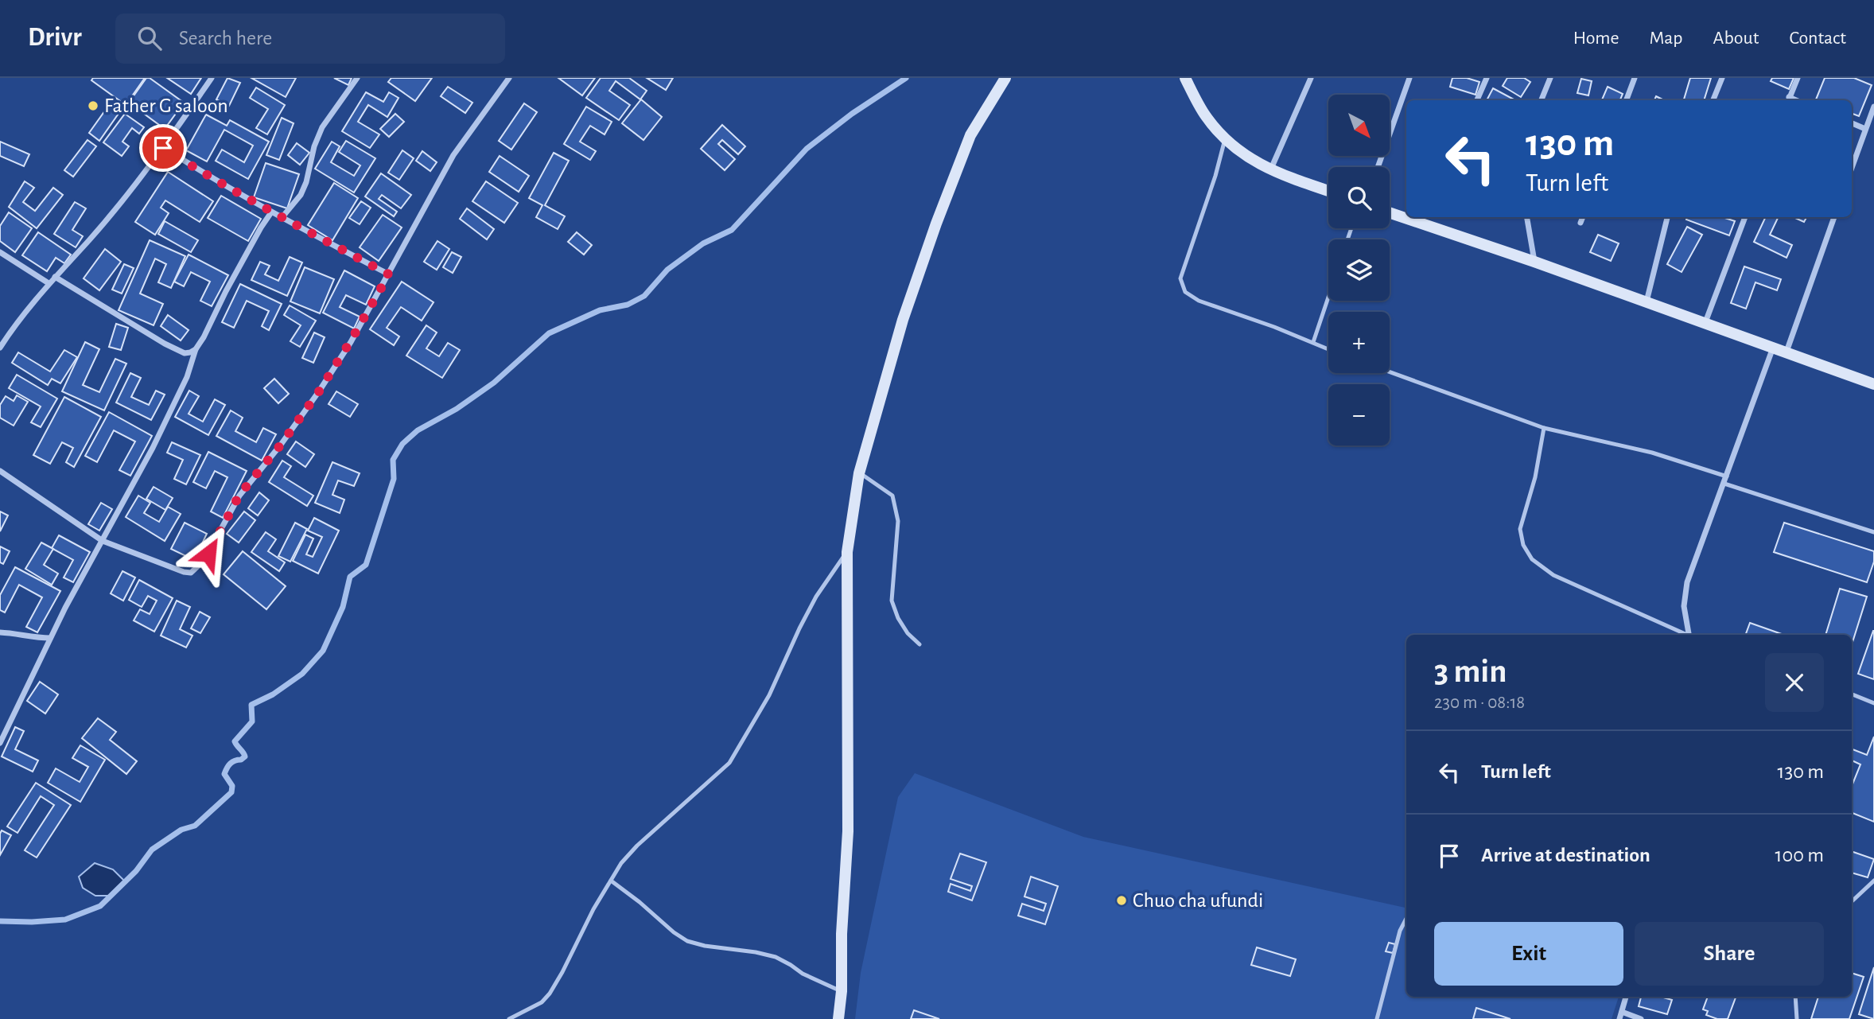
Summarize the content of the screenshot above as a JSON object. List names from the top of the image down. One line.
{"places":["Father G saloon","Chuo cha ufundi"],"north":"bottom right","page":{"header":"Drivr","search":"Search here","nav":["Home","Map","About","Contact"],"map_buttons":["+","−"],"turn":["130 m","Turn left"],"heading":["3 min","230 m · 08:18"],"list":[{"name":"Turn left","value":"130 m"},{"name":"Arrive at destination","value":"100 m"}],"buttons":["Exit","Share"]}}
